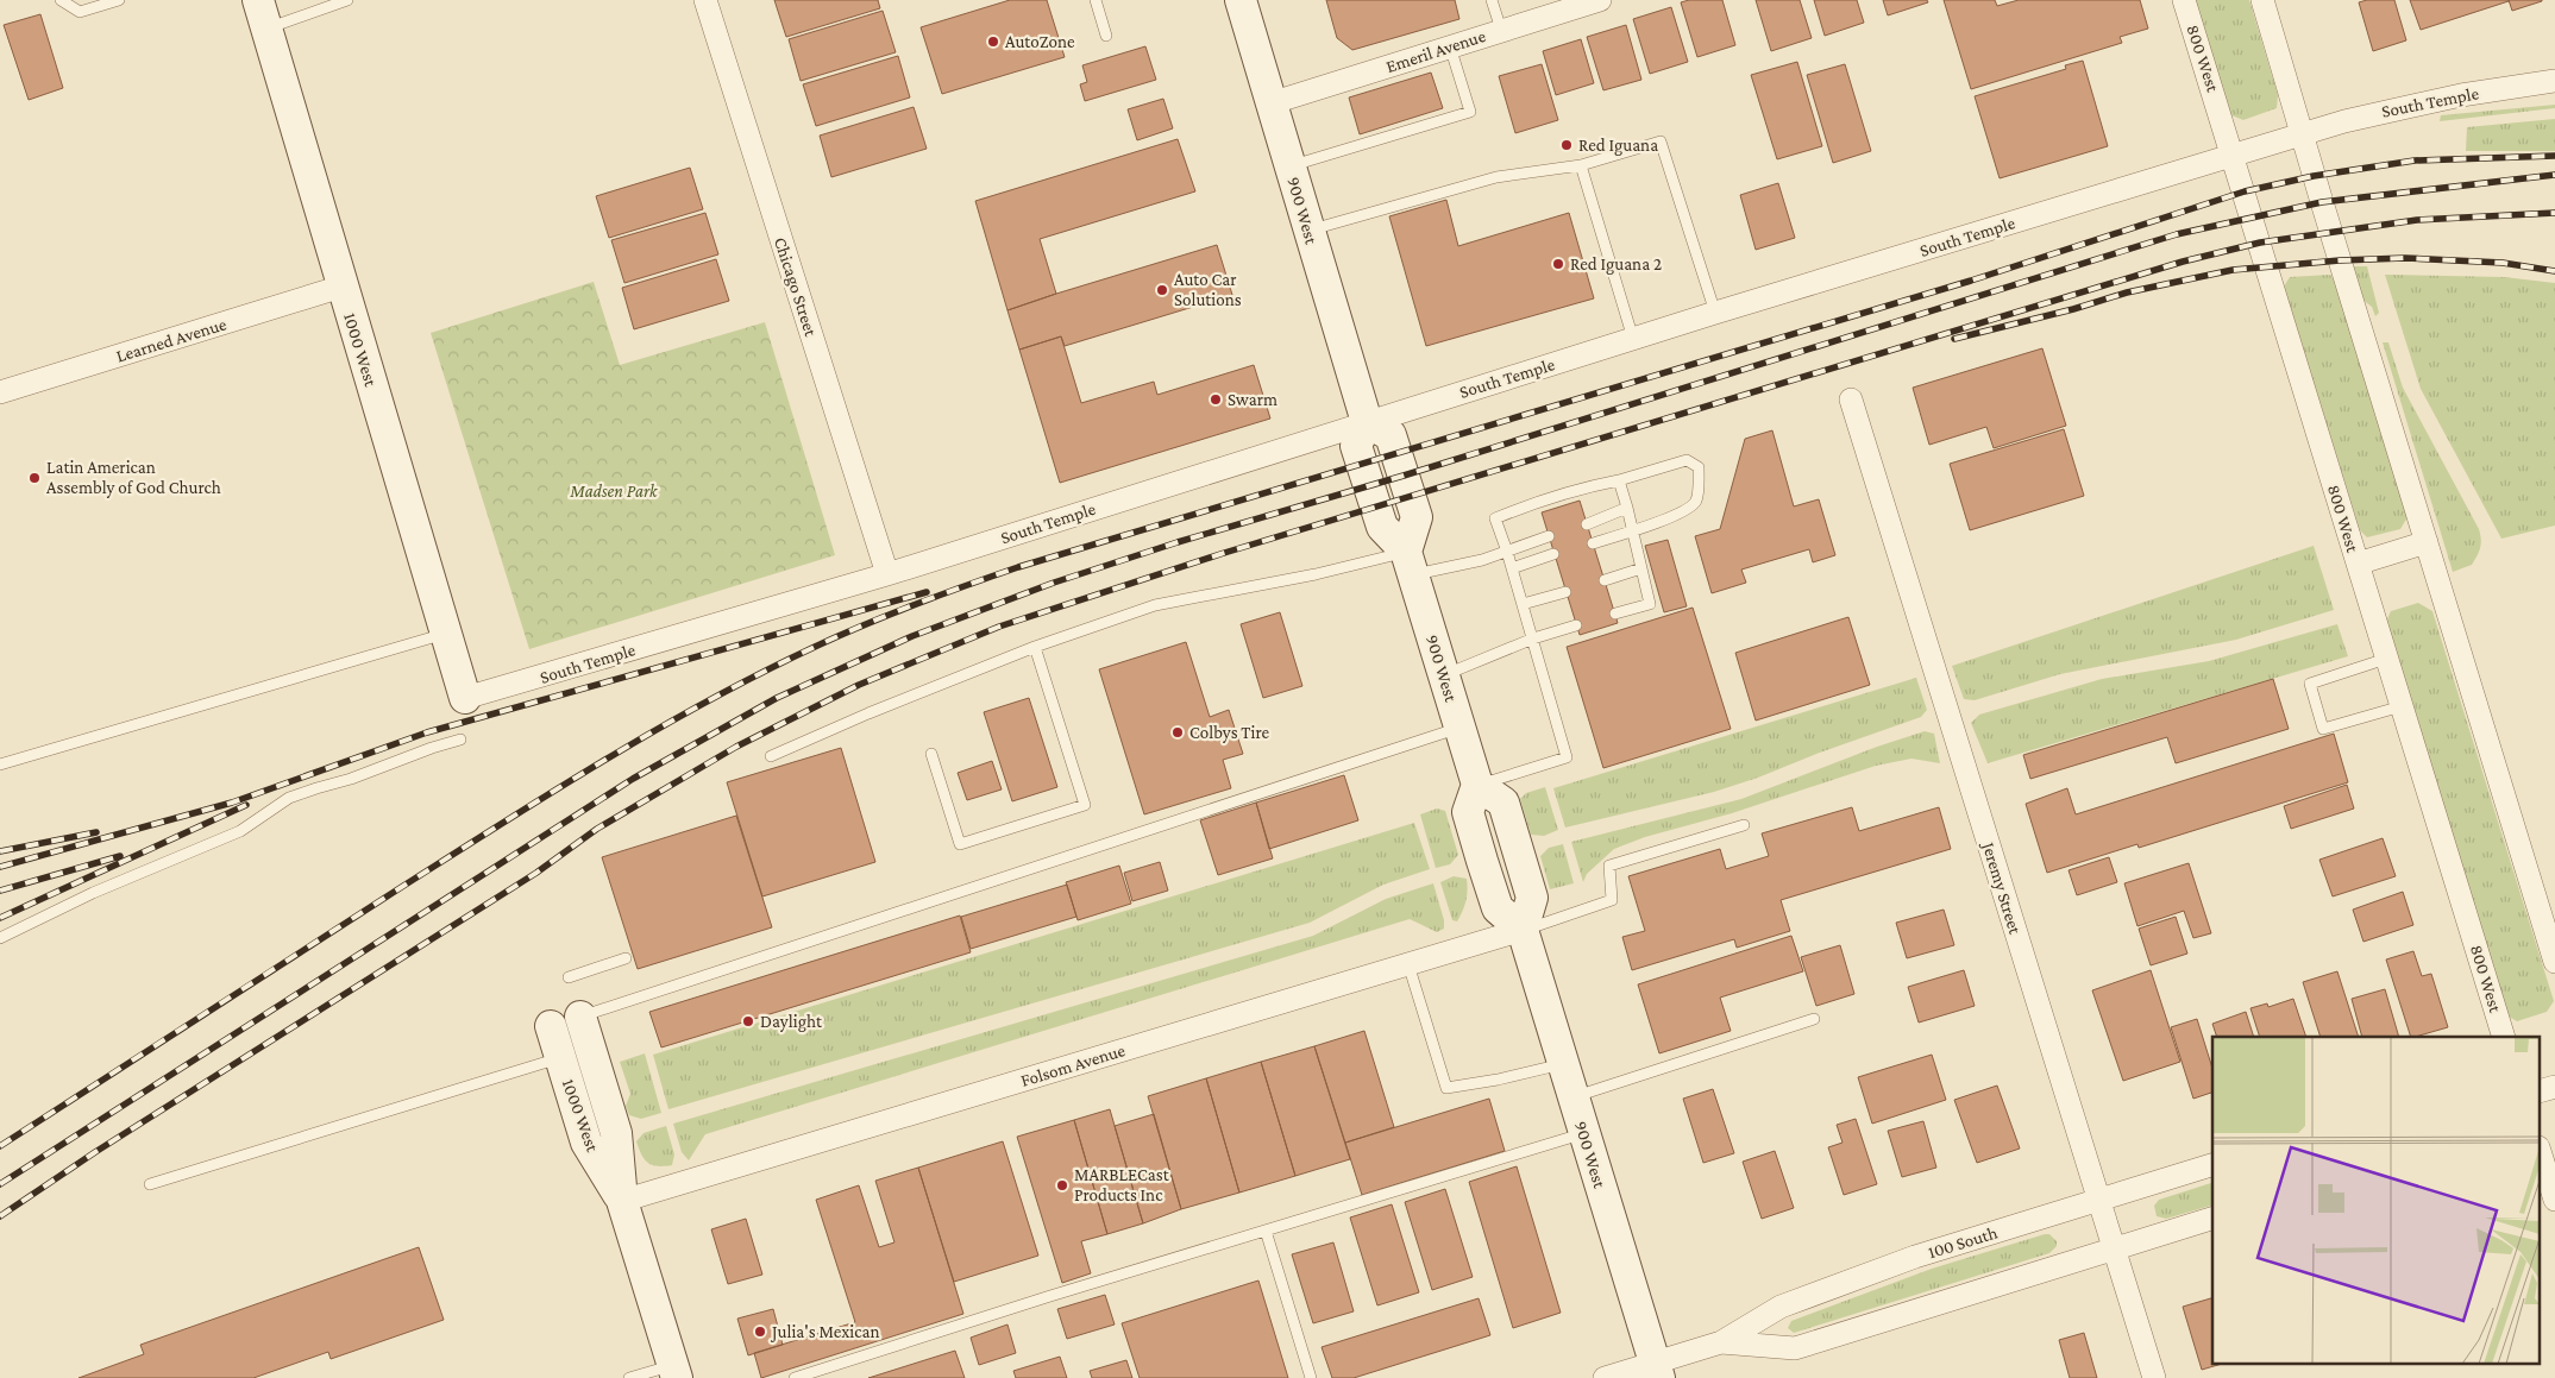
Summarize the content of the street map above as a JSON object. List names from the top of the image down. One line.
{"streets":{"main road":["900 West","1000 West"],"street":["Emeril Avenue","800 West","South Temple","Chicago Street","Learned Avenue","Jeremy Street","Folsom Avenue","100 South"]},"crossings":[["Emeril Avenue","900 West"],["800 West","South Temple"],["South Temple","900 West"],["South Temple","Chicago Street"],["South Temple","1000 West"],["900 West","Folsom Avenue"],["900 West","100 South"],["Learned Avenue","1000 West"],["1000 West","Folsom Avenue"],["Jeremy Street","100 South"]],"parks":["Madsen Park"],"places":["AutoZone","Red Iguana","Red Iguana 2","Auto Car Solutions","Swarm","Latin American Assembly of God Church","Colbys Tire","Daylight","MARBLECast Products Inc","Julia's Mexican"]}
